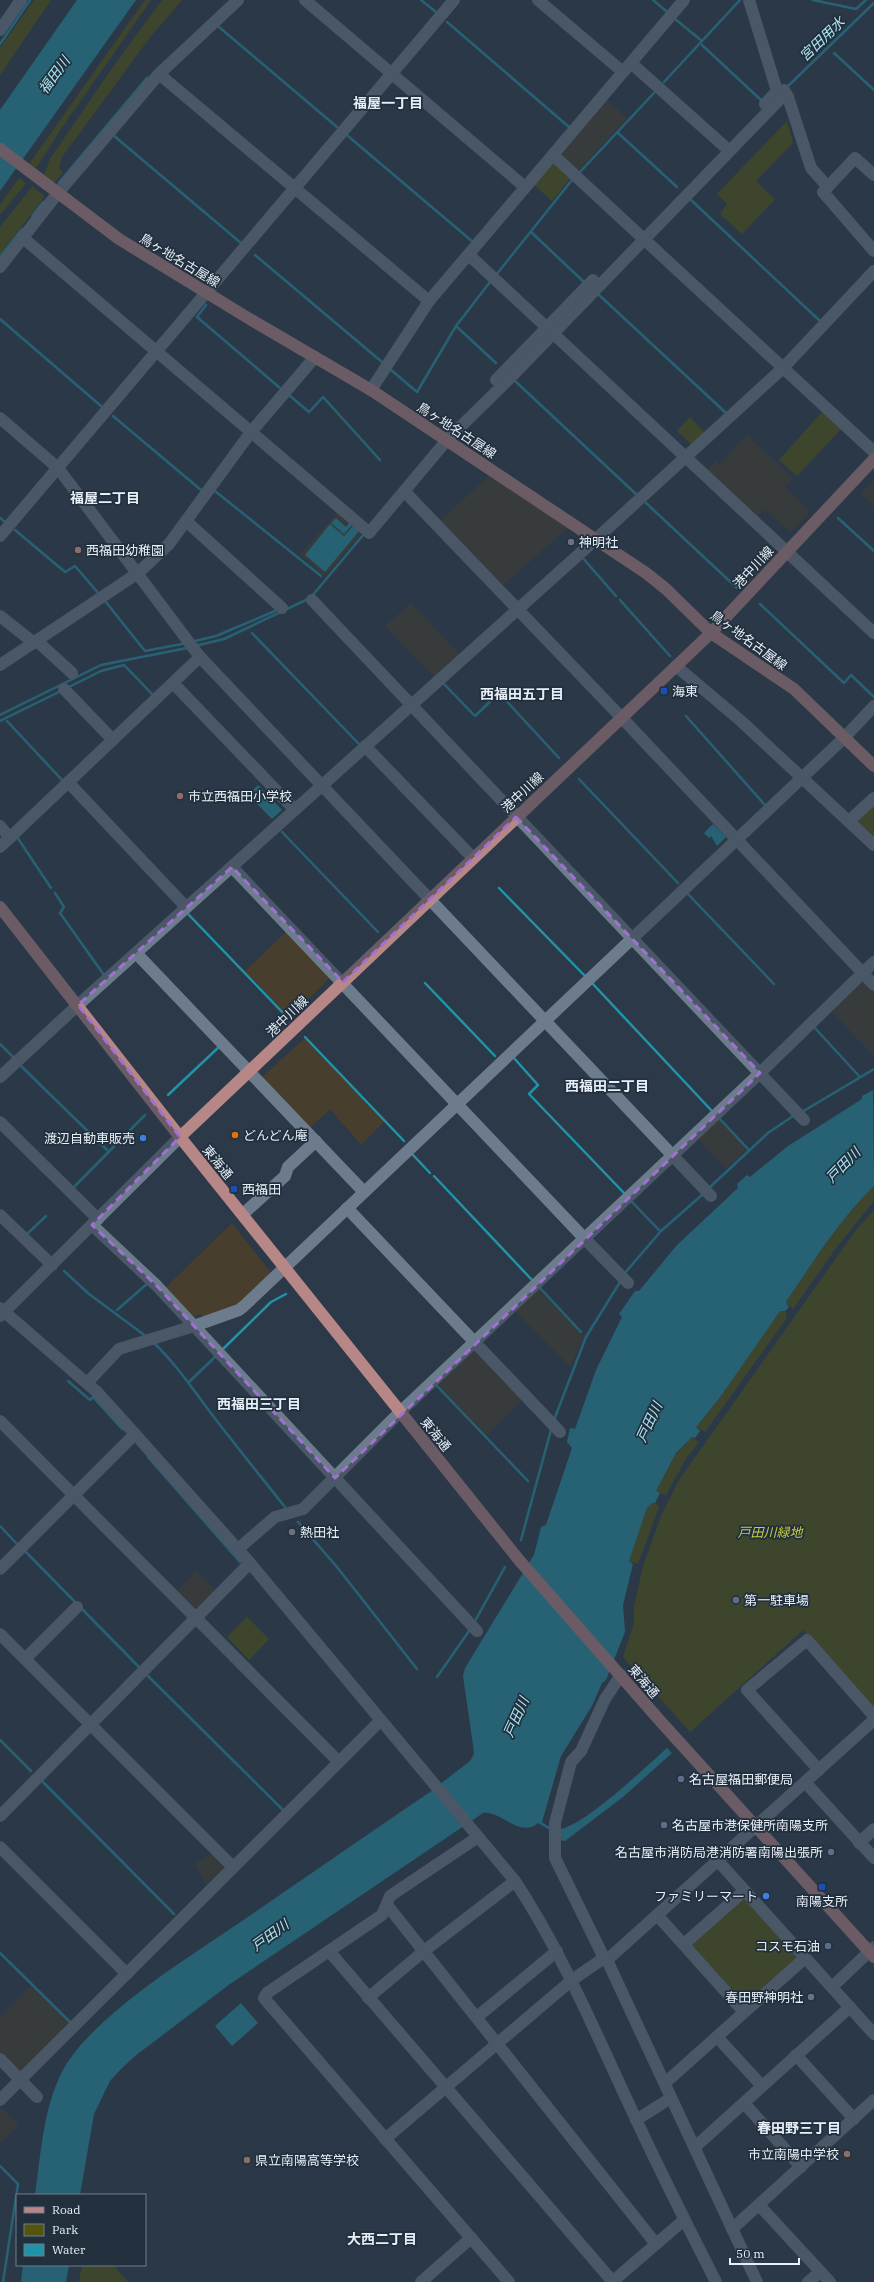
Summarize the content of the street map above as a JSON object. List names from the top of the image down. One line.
{"streets":{"main road":["鳥ヶ地名古屋線","港中川線","東海通"]},"crossings":[["鳥ヶ地名古屋線","港中川線"],["港中川線","東海通"]],"districts":["福屋一丁目","福屋二丁目","西福田五丁目","西福田二丁目","西福田三丁目","春田野三丁目","大西二丁目"],"water":["宮田用水","福田川","戸田川"],"parks":["戸田川緑地"],"places":{"other":["神明社","西福田幼稚園","市立西福田小学校","どんどん庵","渡辺自動車販売","熱田社","第一駐車場","名古屋福田郵便局","名古屋市港保健所南陽支所","名古屋市消防局港消防署南陽出張所","ファミリーマート","コスモ石油","春田野神明社","市立南陽中学校","県立南陽高等学校"],"transit":["海東","西福田","南陽支所"]},"legend":["Road","Park","Water"],"scale_bar":"50 m"}
